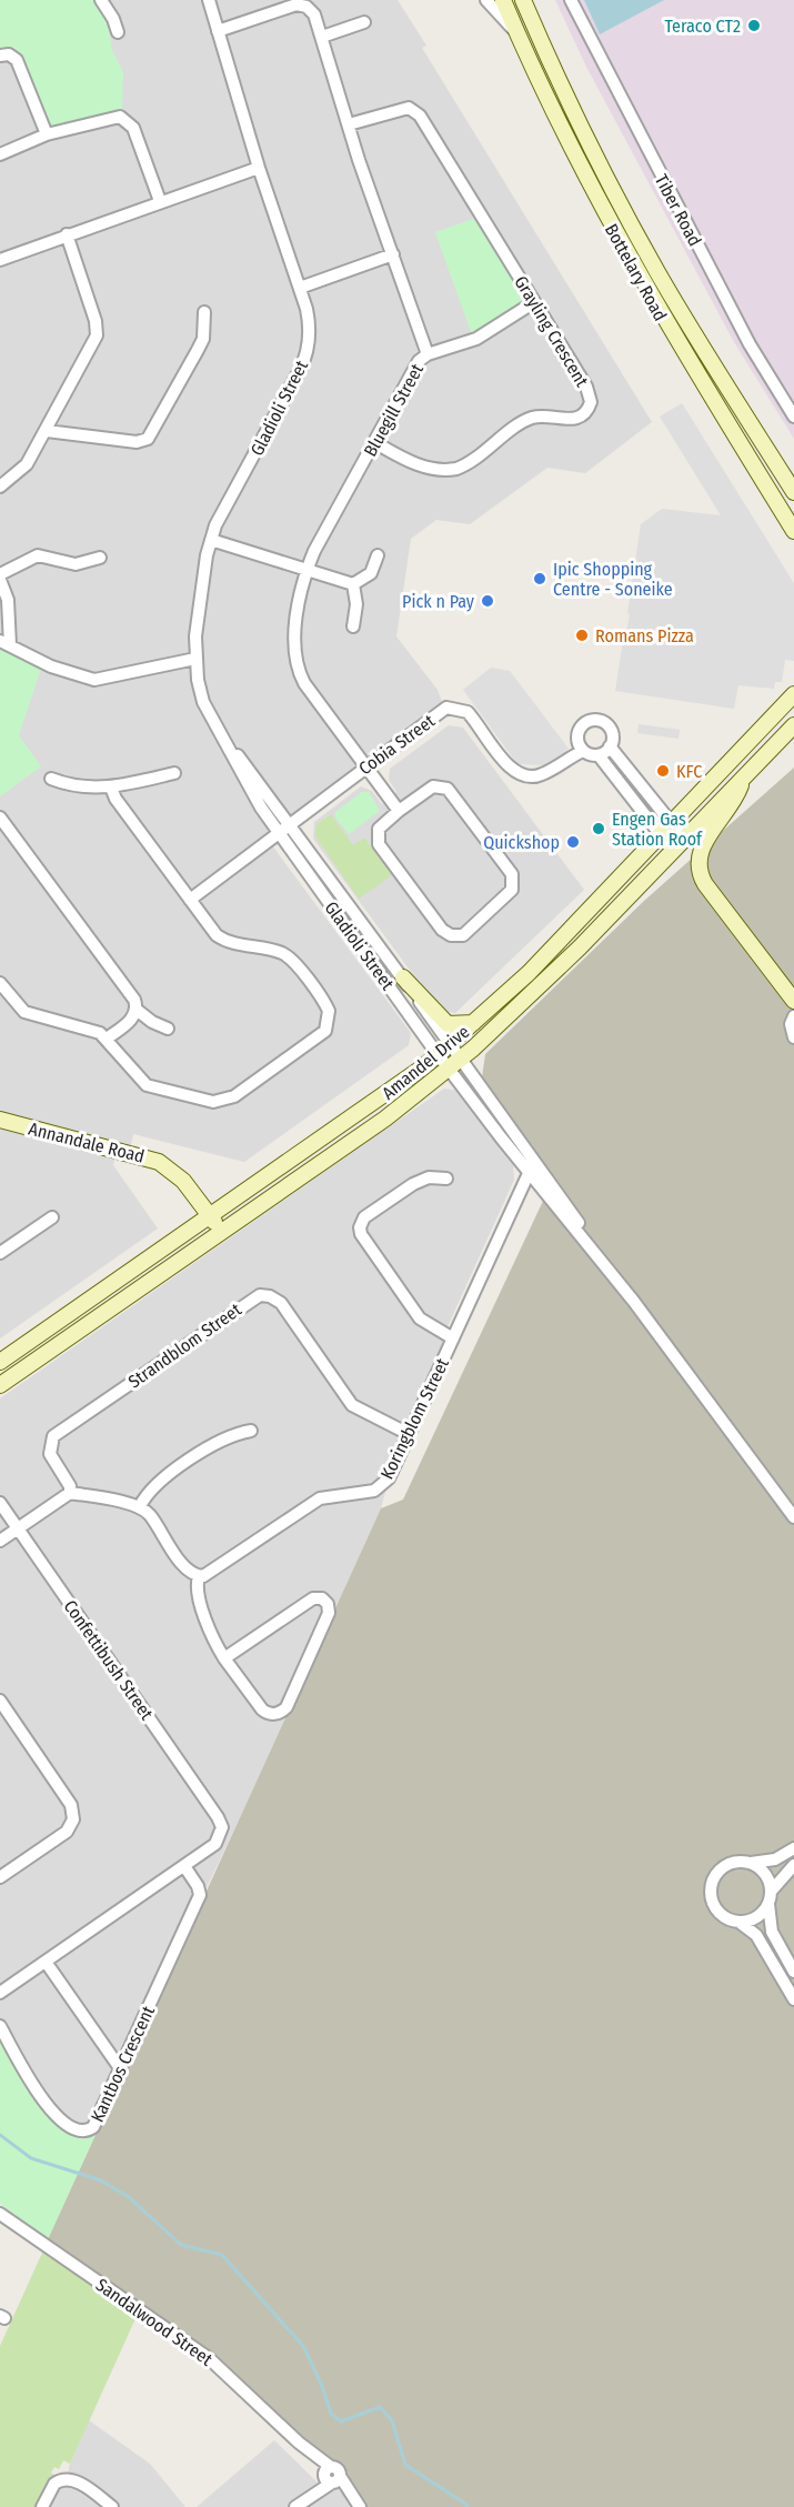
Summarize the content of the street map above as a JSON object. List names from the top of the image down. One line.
{"streets":{"street":["Tiber Road","Bottelary Road","Grayling Crescent","Gladioli Street","Bluegill Street","Cobia Street","Amandel Drive","Annandale Road","Strandblom Street","Koringblom Street","Confettibush Street","Kantbos Crescent","Sandalwood Street"]},"crossings":[["Grayling Crescent","Bluegill Street"],["Gladioli Street","Bluegill Street"],["Gladioli Street","Cobia Street"],["Gladioli Street","Amandel Drive"],["Bluegill Street","Cobia Street"],["Amandel Drive","Annandale Road"],["Strandblom Street","Koringblom Street"],["Confettibush Street","Kantbos Crescent"]],"places":["Teraco CT2","Ipic Shopping Centre - Soneike","Pick n Pay","Romans Pizza","KFC","Engen Gas Station Roof","Quickshop"]}
